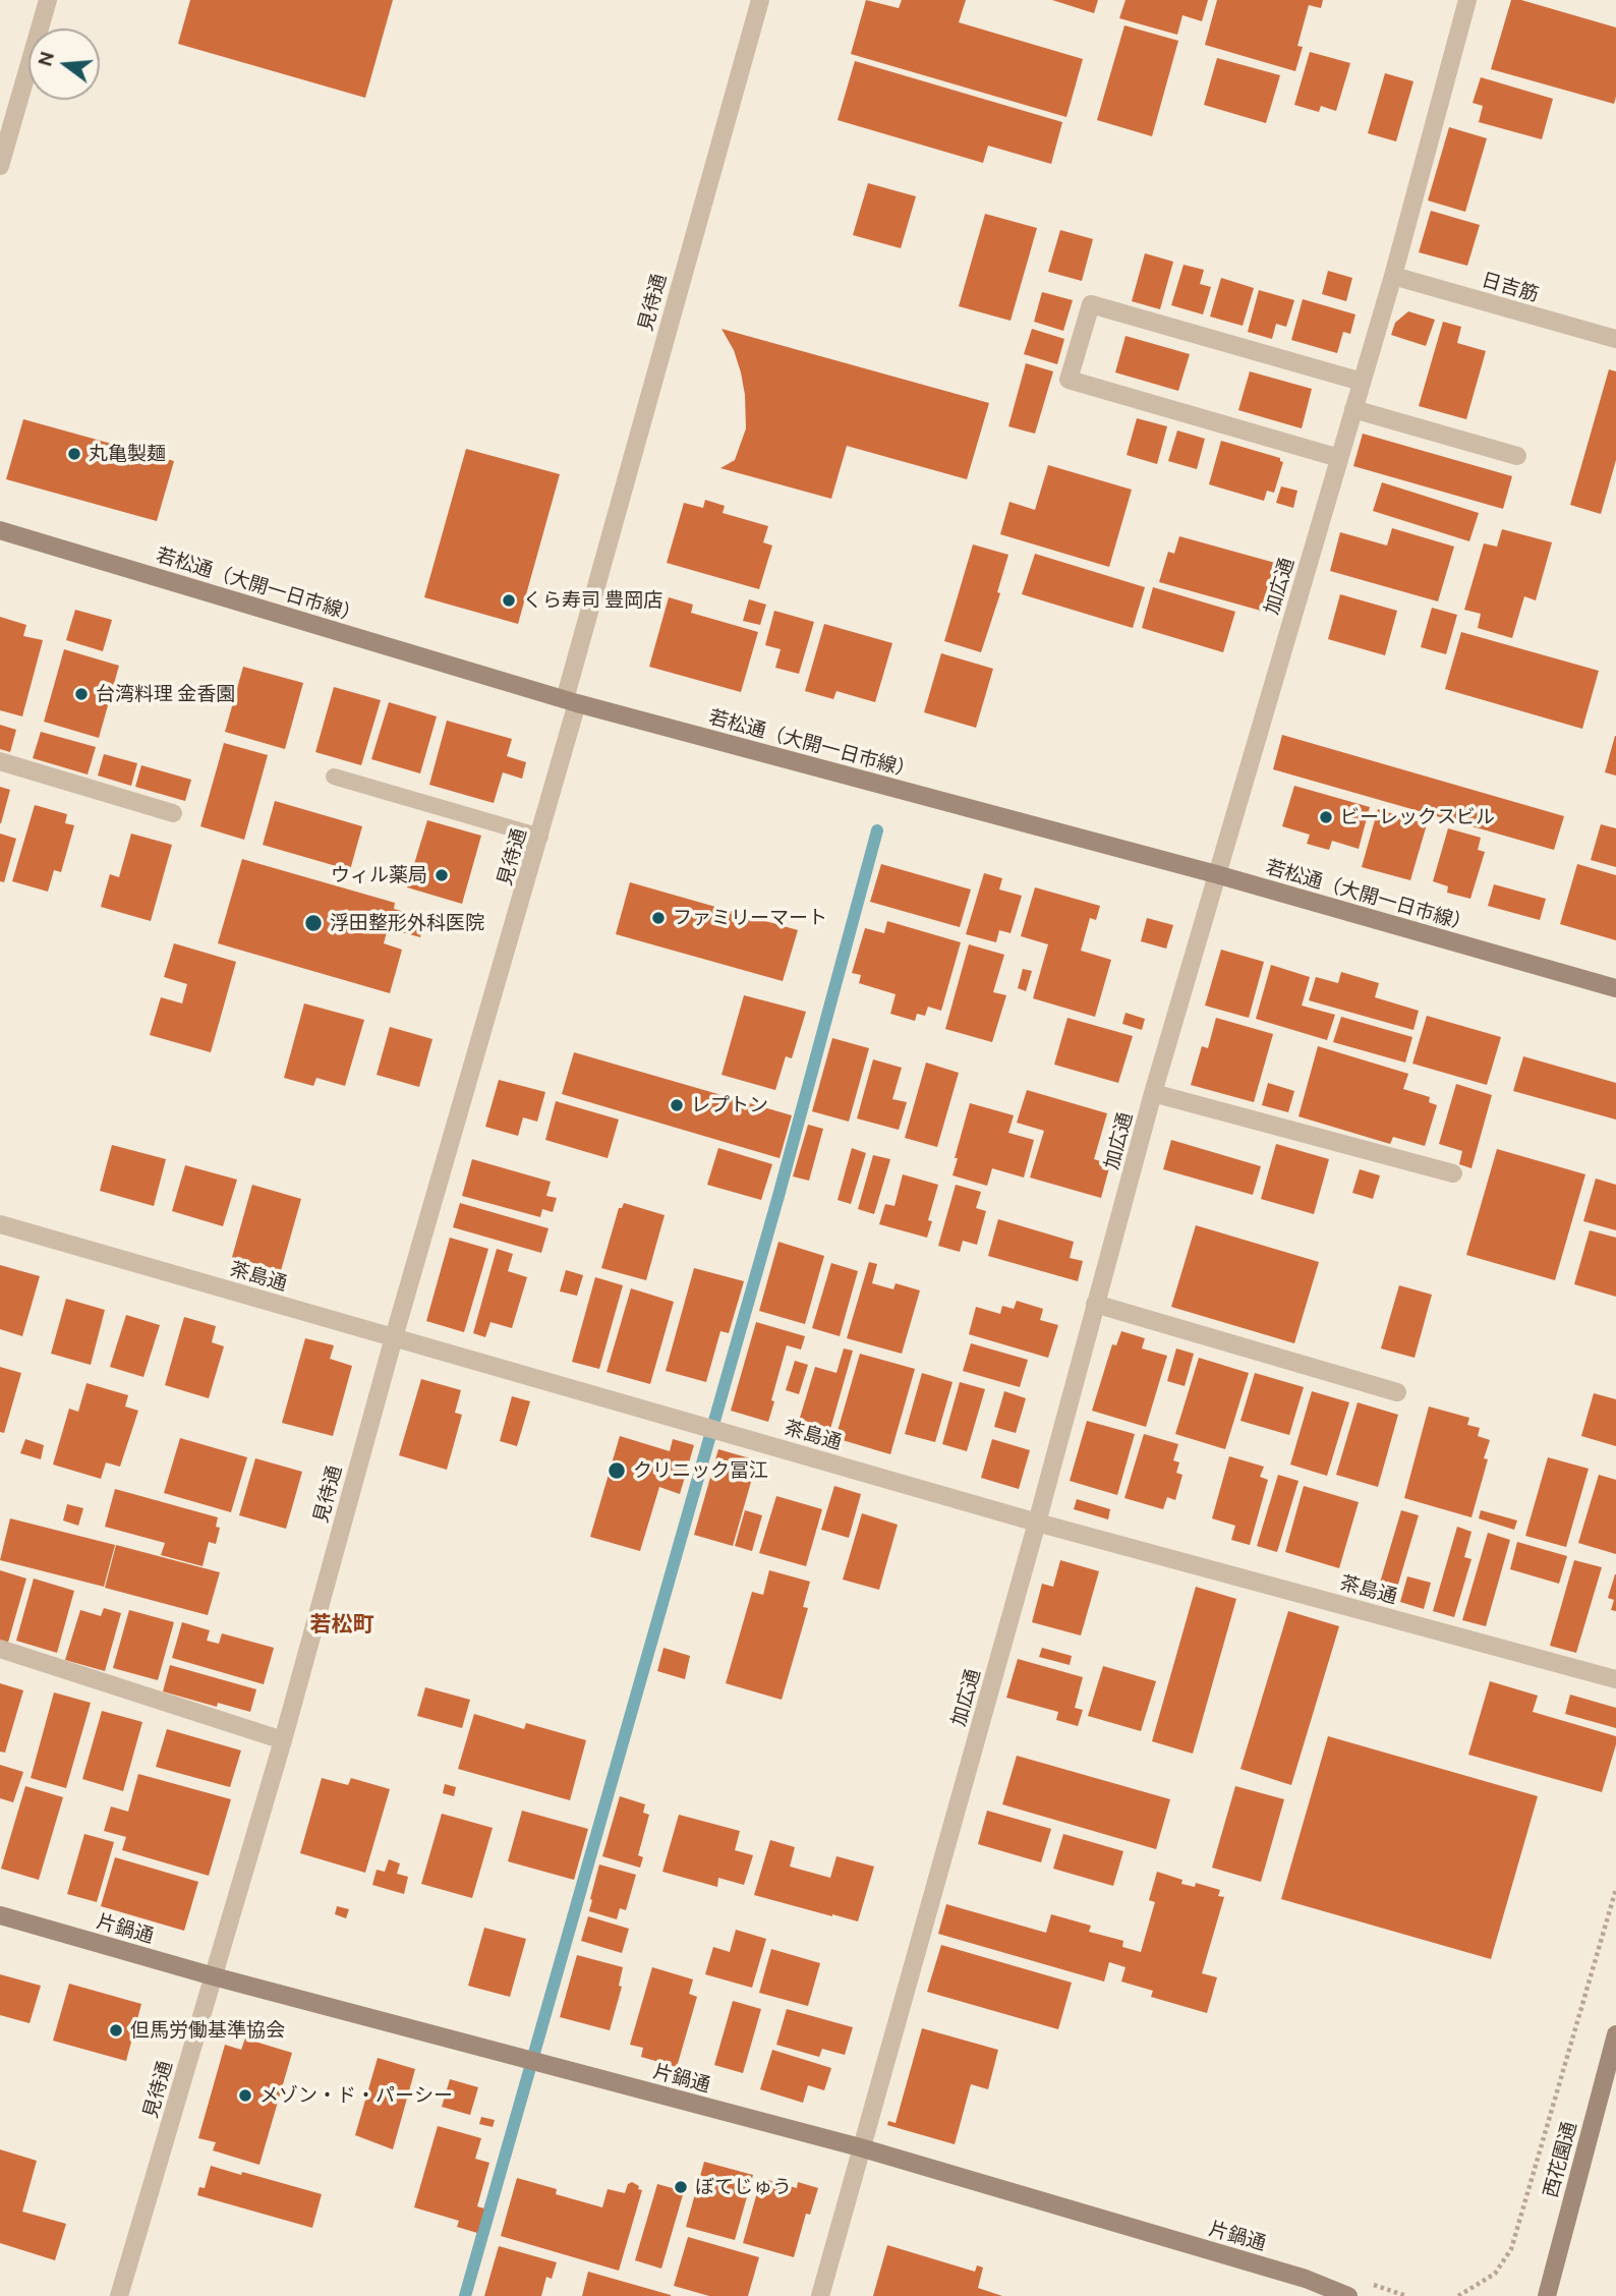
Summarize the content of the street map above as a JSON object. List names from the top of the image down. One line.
{"streets":{"street":["日吉筋","見待通","若松通（大開一日市線）","加広通","茶島通","片鍋通","西花園通"]},"crossings":[["日吉筋","加広通"],["見待通","若松通（大開一日市線）"],["見待通","茶島通"],["見待通","片鍋通"],["若松通（大開一日市線）","加広通"],["加広通","茶島通"],["加広通","片鍋通"]],"districts":["若松町"],"places":["丸亀製麺","くら寿司 豊岡店","台湾料理 金香園","ビーレックスビル","ウィル薬局","ファミリーマート","浮田整形外科医院","レプトン","クリニック冨江","但馬労働基準協会","メゾン・ド・パーシー","ぼてじゅう"],"north":"left"}
